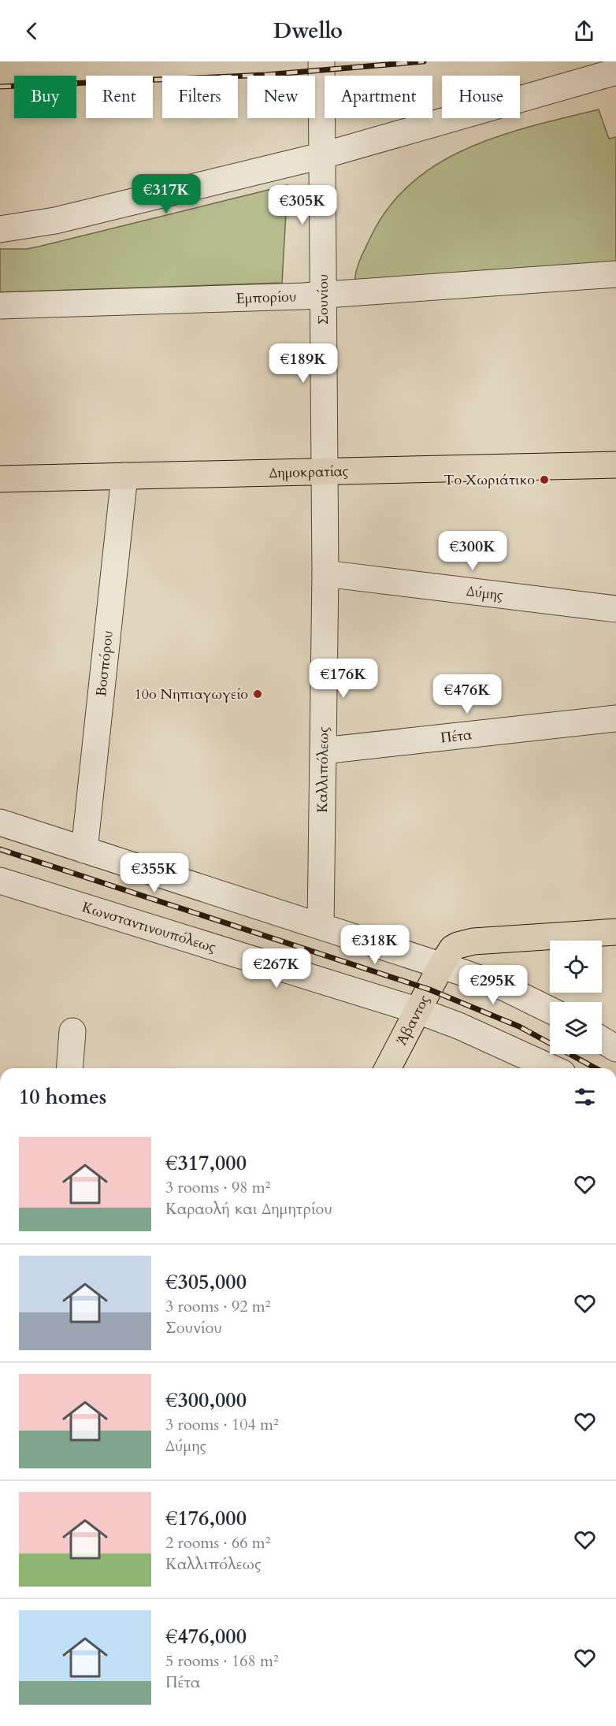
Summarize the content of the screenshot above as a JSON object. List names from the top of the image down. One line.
{"streets":{"main road":["Δημοκρατίας","Άβαντος"],"street":["Εμπορίου","Σουνίου","Δύμης","Βοσπόρου","Πέτα","Καλλιπόλεως","Κωνσταντινουπόλεως"]},"crossings":[["Εμπορίου","Σουνίου"],["Σουνίου","Δημοκρατίας"],["Σουνίου","Καλλιπόλεως"],["Δημοκρατίας","Βοσπόρου"],["Δημοκρατίας","Καλλιπόλεως"],["Δύμης","Καλλιπόλεως"],["Πέτα","Καλλιπόλεως"],["Κωνσταντινουπόλεως","Άβαντος"]],"places":["Το Χωριάτικο","10ο Νηπιαγωγείο"],"page":{"header":"Dwello","chip":["Buy","Rent","Filters","New","Apartment","House"],"price":["€317K","€305K","€189K","€300K","€176K","€476K","€355K","€318K","€267K","€295K"],"heading":"10 homes","list":[{"name":"€317,000","note":"3 rooms · 98 m² · Καραολή και Δημητρίου"},{"name":"€305,000","note":"3 rooms · 92 m² · Σουνίου"},{"name":"€300,000","note":"3 rooms · 104 m² · Δύμης"},{"name":"€176,000","note":"2 rooms · 66 m² · Καλλιπόλεως"},{"name":"€476,000","note":"5 rooms · 168 m² · Πέτα"}]}}
